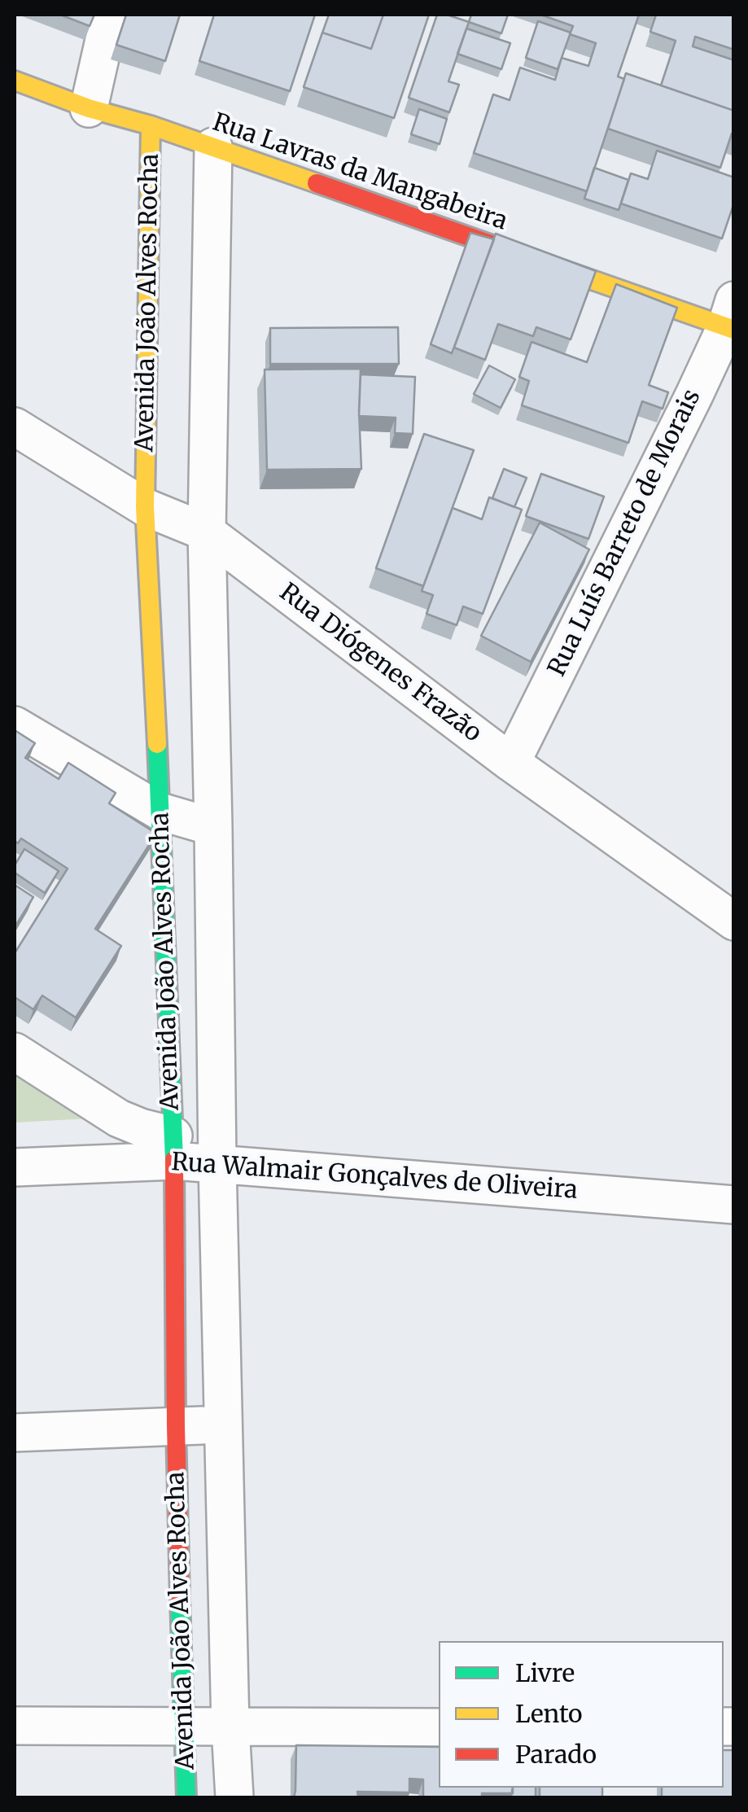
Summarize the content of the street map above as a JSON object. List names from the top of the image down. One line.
{"streets":{"street":["Rua Lavras da Mangabeira","Avenida João Alves Rocha","Rua Luís Barreto de Morais","Rua Diógenes Frazão","Rua Walmair Gonçalves de Oliveira"]},"crossings":[["Rua Lavras da Mangabeira","Avenida João Alves Rocha"],["Rua Lavras da Mangabeira","Rua Luís Barreto de Morais"],["Avenida João Alves Rocha","Rua Diógenes Frazão"],["Avenida João Alves Rocha","Rua Walmair Gonçalves de Oliveira"],["Rua Luís Barreto de Morais","Rua Diógenes Frazão"]],"legend":["Livre","Lento","Parado"]}
